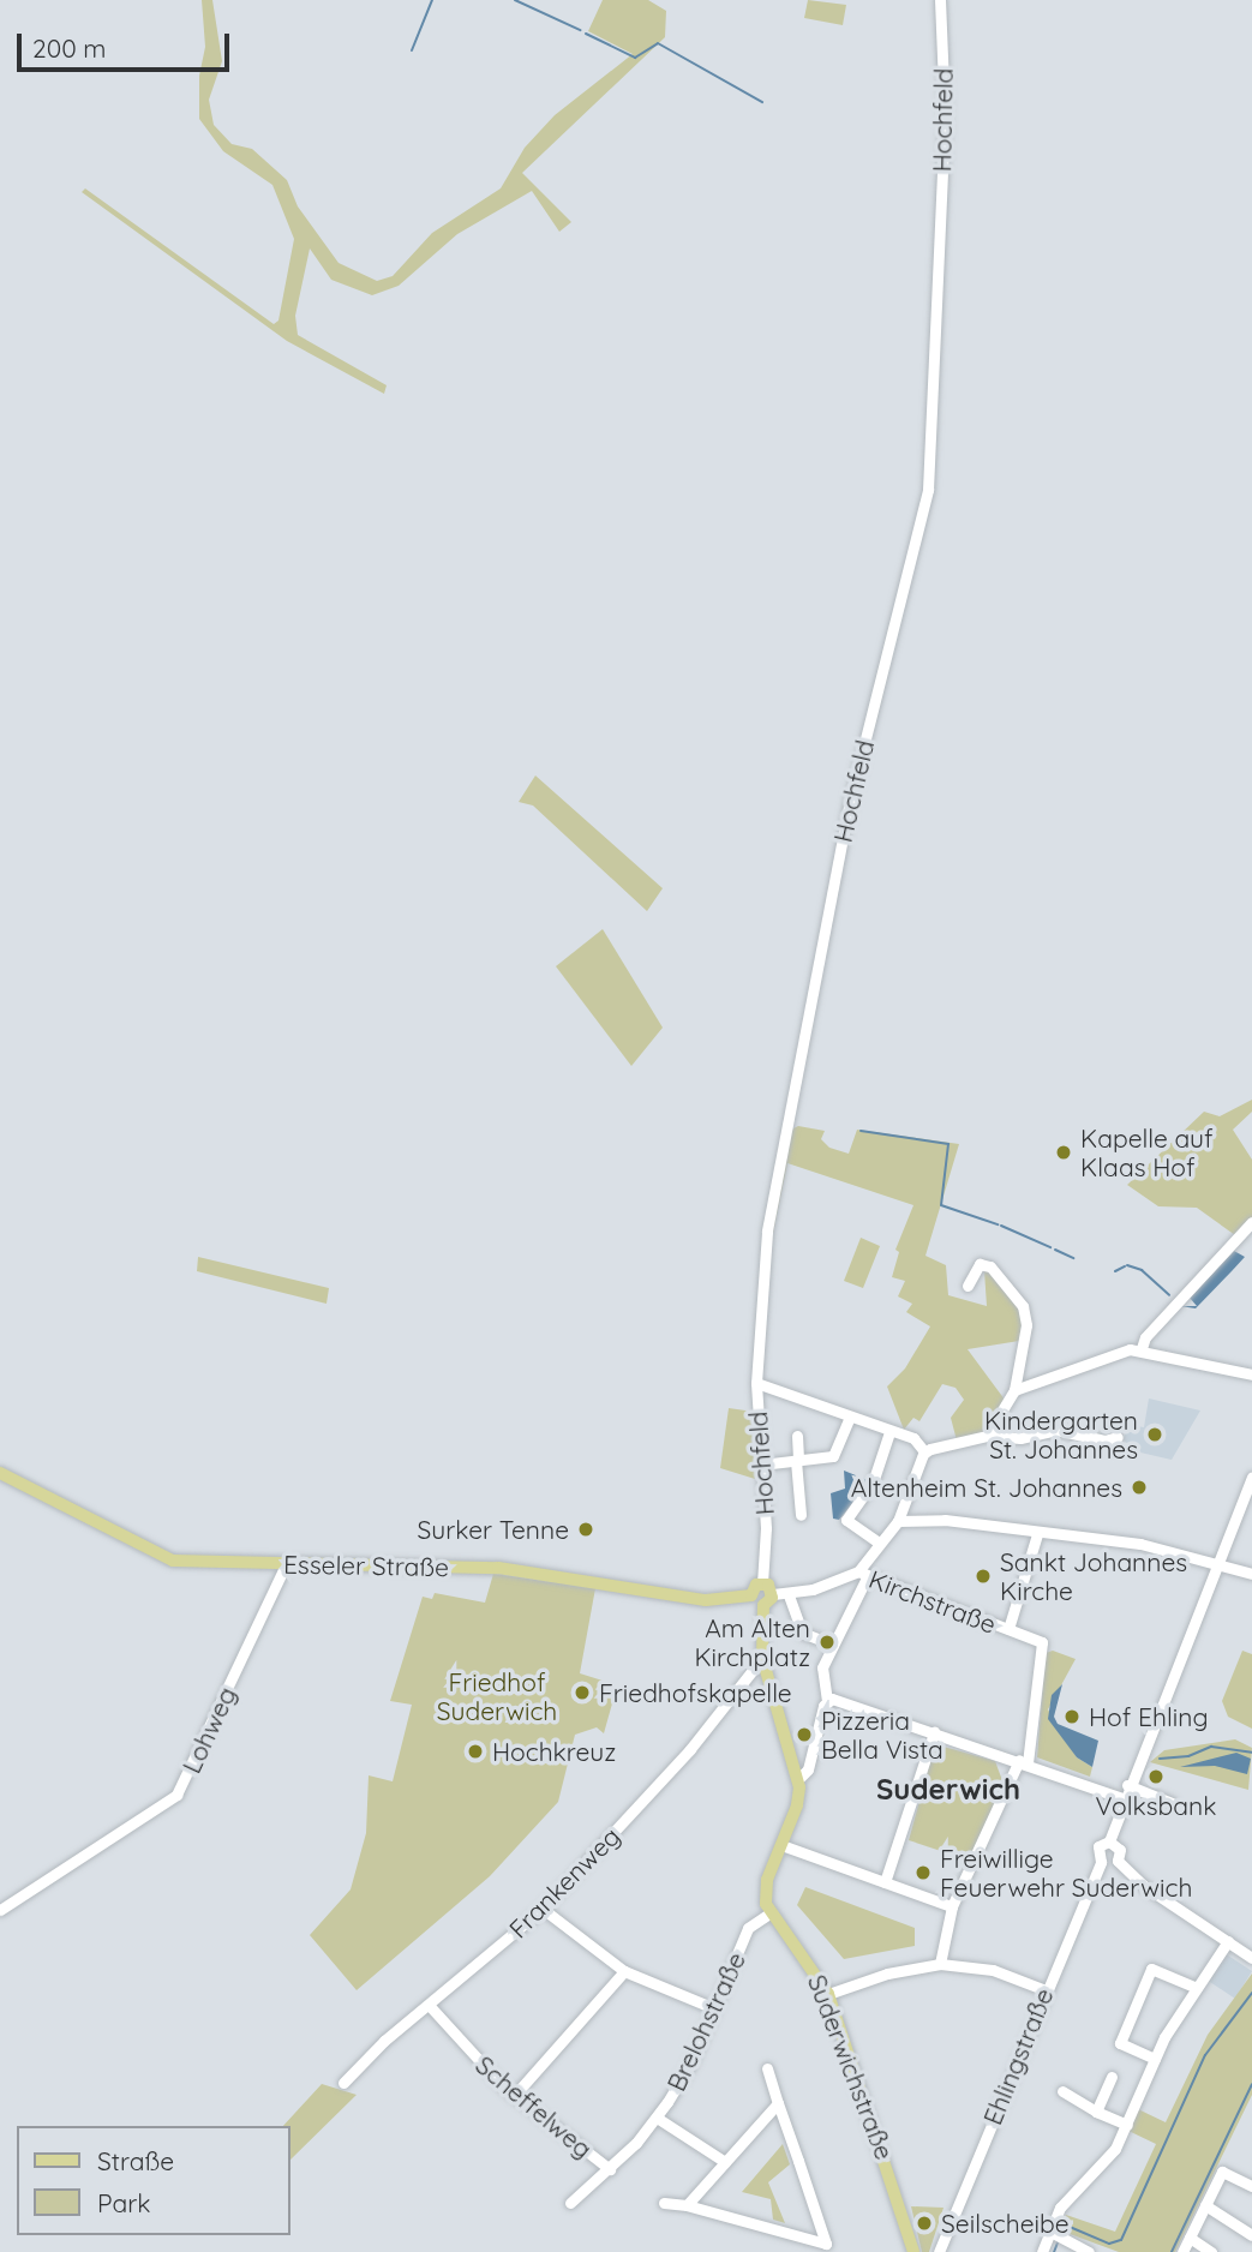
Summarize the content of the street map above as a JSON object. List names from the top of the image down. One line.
{"streets":{"main road":["Esseler Straße","Suderwichstraße"],"street":["Hochfeld","Kirchstraße","Lohweg","Frankenweg","Brelohstraße","Ehlingstraße","Scheffelweg"]},"crossings":[["Esseler Straße","Lohweg"],["Frankenweg","Scheffelweg"],["Brelohstraße","Suderwichstraße"],["Brelohstraße","Scheffelweg"]],"districts":["Suderwich"],"parks":["Friedhof Suderwich"],"places":["Kapelle auf Klaas Hof","Kindergarten St. Johannes","Altenheim St. Johannes","Surker Tenne","Sankt Johannes Kirche","Am Alten Kirchplatz","Friedhofskapelle","Hof Ehling","Pizzeria Bella Vista","Hochkreuz","Volksbank","Freiwillige Feuerwehr Suderwich","Seilscheibe"],"legend":["Straße","Park"],"scale_bar":"200 m"}
